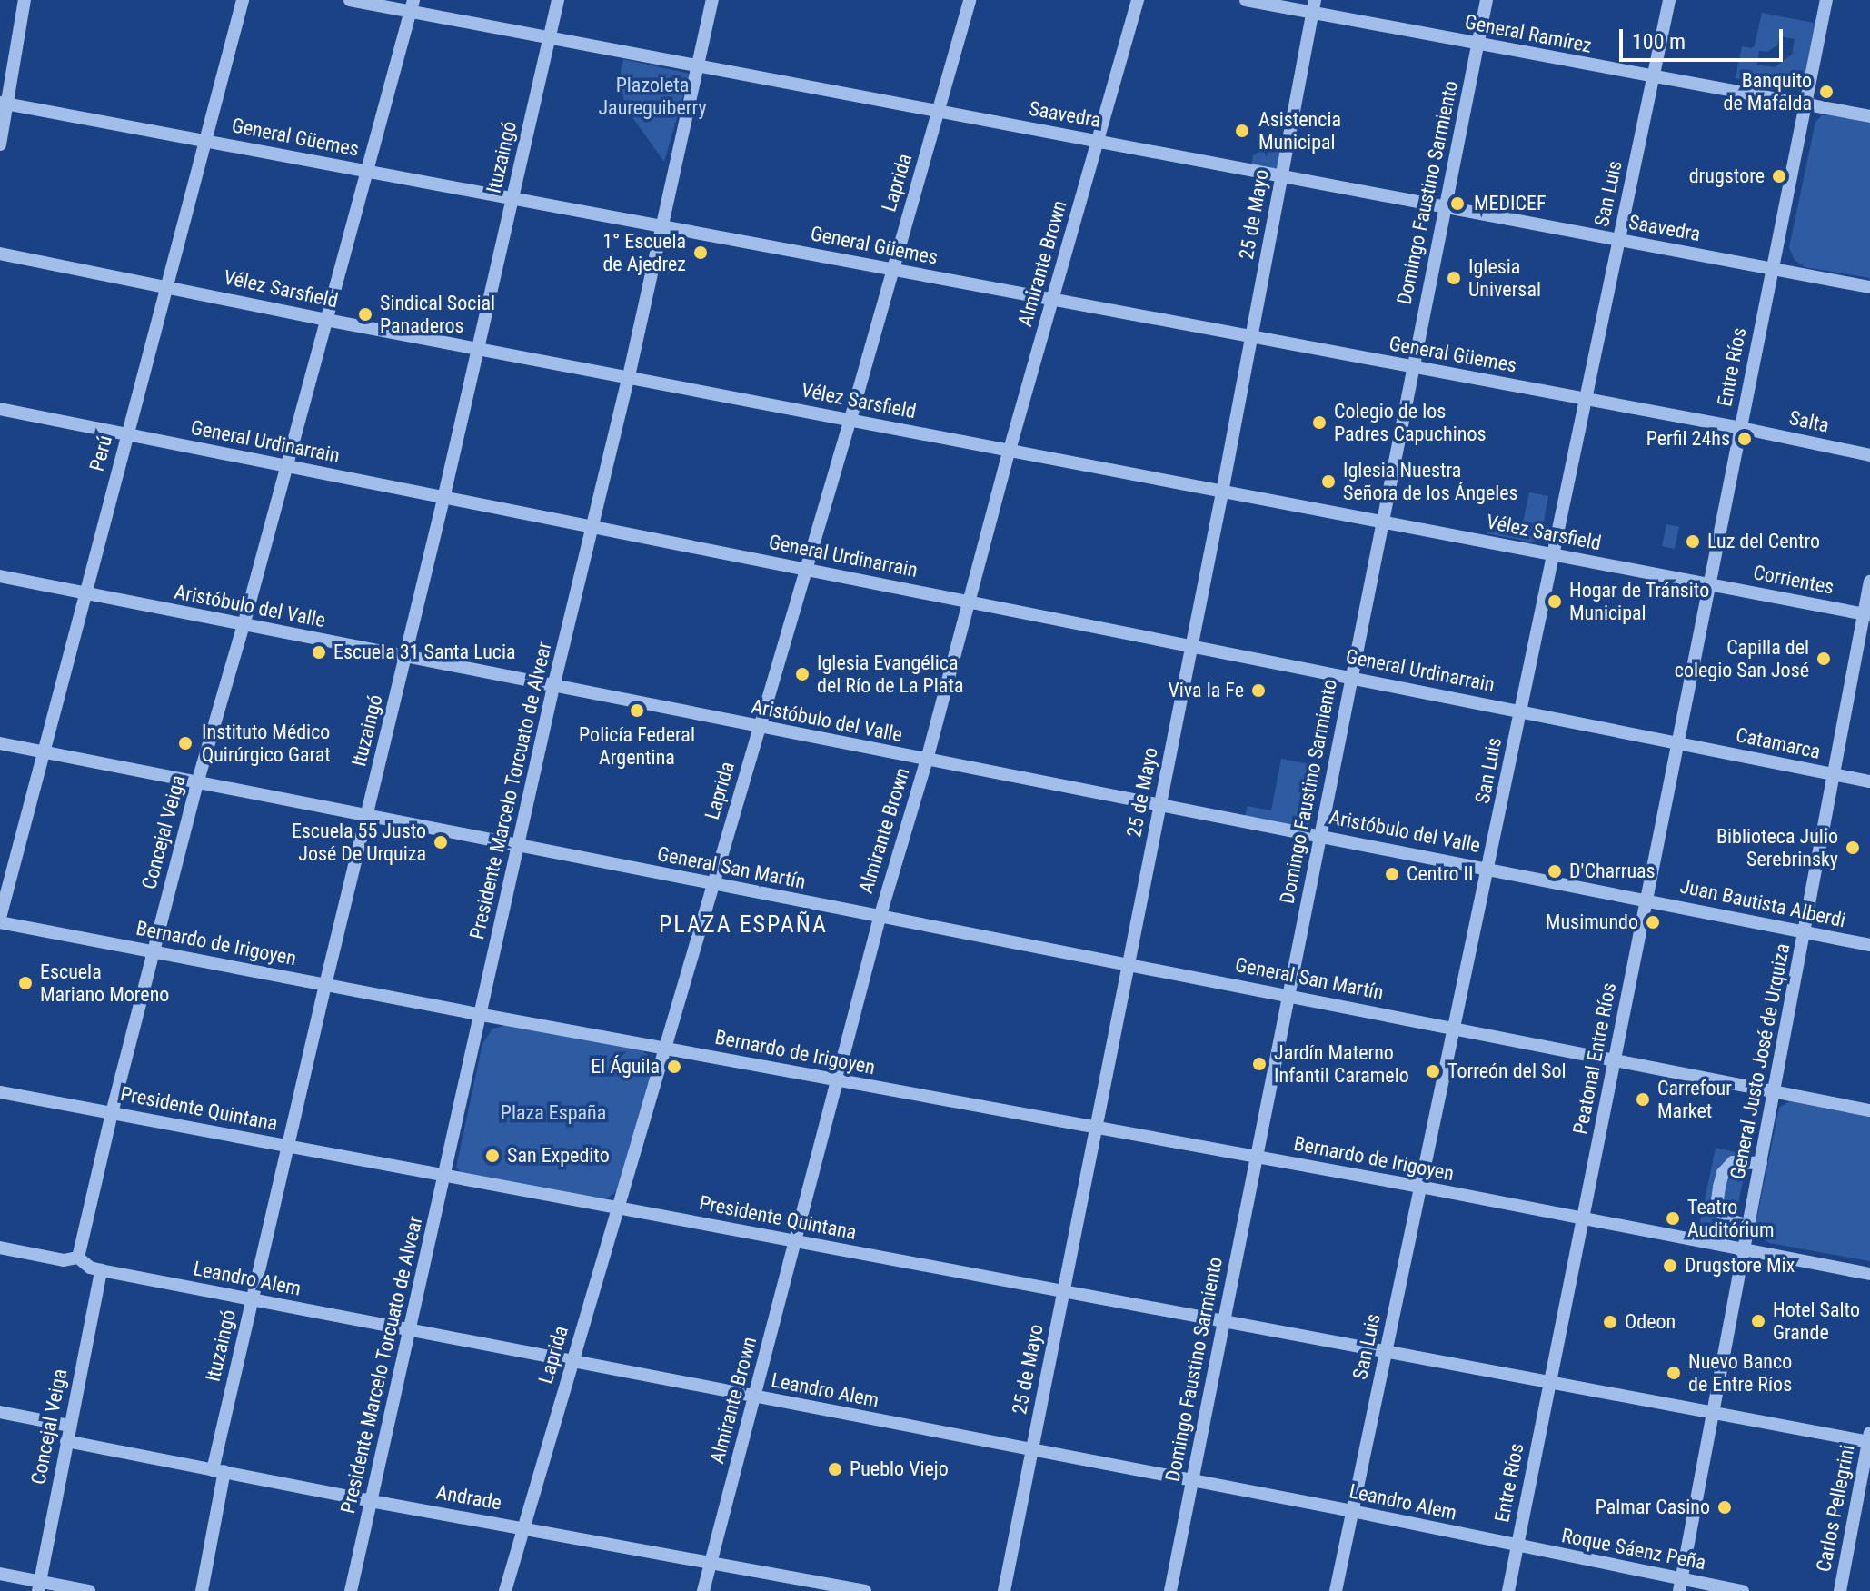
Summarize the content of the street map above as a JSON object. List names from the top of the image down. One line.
{"streets":{"street":["General Ramírez","Saavedra","General Güemes","Ituzaingó","Laprida","Domingo Faustino Sarmiento","San Luis","25 de Mayo","Almirante Brown","Vélez Sarsfield","Entre Ríos","Salta","General Urdinarrain","Perú","Corrientes","Aristóbulo del Valle","Catamarca","Presidente Marcelo Torcuato de Alvear","Concejal Veiga","General San Martín","Juan Bautista Alberdi","Bernardo de Irigoyen","Peatonal Entre Ríos","General Justo José de Urquiza","Presidente Quintana","Leandro Alem","Andrade","Carlos Pellegrini","Roque Sáenz Peña"]},"crossings":[["General Ramírez","Domingo Faustino Sarmiento"],["General Ramírez","San Luis"],["General Ramírez","25 de Mayo"],["General Ramírez","Entre Ríos"],["Saavedra","Ituzaingó"],["Saavedra","Laprida"],["Saavedra","Domingo Faustino Sarmiento"],["Saavedra","San Luis"],["Saavedra","25 de Mayo"],["Saavedra","Almirante Brown"],["Saavedra","Entre Ríos"],["Saavedra","Presidente Marcelo Torcuato de Alvear"],["Saavedra","Concejal Veiga"],["General Güemes","Ituzaingó"],["General Güemes","Laprida"],["General Güemes","Domingo Faustino Sarmiento"],["General Güemes","San Luis"],["General Güemes","25 de Mayo"],["General Güemes","Almirante Brown"],["General Güemes","Entre Ríos"],["General Güemes","Salta"],["General Güemes","Perú"],["General Güemes","Presidente Marcelo Torcuato de Alvear"],["General Güemes","Concejal Veiga"],["Ituzaingó","Vélez Sarsfield"],["Ituzaingó","General Urdinarrain"],["Ituzaingó","Aristóbulo del Valle"],["Ituzaingó","General San Martín"],["Ituzaingó","Bernardo de Irigoyen"],["Ituzaingó","Presidente Quintana"],["Ituzaingó","Leandro Alem"],["Ituzaingó","Andrade"],["Laprida","Vélez Sarsfield"],["Laprida","General Urdinarrain"],["Laprida","Aristóbulo del Valle"],["Laprida","General San Martín"],["Laprida","Bernardo de Irigoyen"],["Laprida","Presidente Quintana"],["Laprida","Leandro Alem"],["Laprida","Andrade"],["Domingo Faustino Sarmiento","Vélez Sarsfield"],["Domingo Faustino Sarmiento","General Urdinarrain"],["Domingo Faustino Sarmiento","Aristóbulo del Valle"],["Domingo Faustino Sarmiento","General San Martín"],["Domingo Faustino Sarmiento","Bernardo de Irigoyen"],["Domingo Faustino Sarmiento","Presidente Quintana"],["Domingo Faustino Sarmiento","Leandro Alem"],["San Luis","Vélez Sarsfield"],["San Luis","General Urdinarrain"],["San Luis","Aristóbulo del Valle"],["San Luis","General San Martín"],["San Luis","Bernardo de Irigoyen"],["San Luis","Presidente Quintana"],["San Luis","Leandro Alem"],["25 de Mayo","Vélez Sarsfield"],["25 de Mayo","General Urdinarrain"],["25 de Mayo","Aristóbulo del Valle"],["25 de Mayo","General San Martín"],["25 de Mayo","Bernardo de Irigoyen"],["25 de Mayo","Presidente Quintana"],["25 de Mayo","Leandro Alem"],["Almirante Brown","Vélez Sarsfield"],["Almirante Brown","General Urdinarrain"],["Almirante Brown","Aristóbulo del Valle"],["Almirante Brown","General San Martín"],["Almirante Brown","Bernardo de Irigoyen"],["Almirante Brown","Presidente Quintana"],["Almirante Brown","Leandro Alem"],["Almirante Brown","Andrade"],["Vélez Sarsfield","Entre Ríos"],["Vélez Sarsfield","Perú"],["Vélez Sarsfield","Corrientes"],["Vélez Sarsfield","Presidente Marcelo Torcuato de Alvear"],["Vélez Sarsfield","Concejal Veiga"],["Entre Ríos","Salta"],["Entre Ríos","General Urdinarrain"],["Entre Ríos","Corrientes"],["Entre Ríos","Catamarca"],["Entre Ríos","Peatonal Entre Ríos"],["Entre Ríos","Presidente Quintana"],["Entre Ríos","Leandro Alem"],["Entre Ríos","Roque Sáenz Peña"],["General Urdinarrain","Perú"],["General Urdinarrain","Catamarca"],["General Urdinarrain","Presidente Marcelo Torcuato de Alvear"],["General Urdinarrain","Concejal Veiga"],["General Urdinarrain","Peatonal Entre Ríos"],["Perú","Aristóbulo del Valle"],["Perú","General San Martín"],["Perú","Bernardo de Irigoyen"],["Corrientes","General Justo José de Urquiza"],["Aristóbulo del Valle","Presidente Marcelo Torcuato de Alvear"],["Aristóbulo del Valle","Concejal Veiga"],["Aristóbulo del Valle","Juan Bautista Alberdi"],["Aristóbulo del Valle","Peatonal Entre Ríos"],["Catamarca","Peatonal Entre Ríos"],["Catamarca","General Justo José de Urquiza"],["Presidente Marcelo Torcuato de Alvear","General San Martín"],["Presidente Marcelo Torcuato de Alvear","Bernardo de Irigoyen"],["Presidente Marcelo Torcuato de Alvear","Presidente Quintana"],["Presidente Marcelo Torcuato de Alvear","Leandro Alem"],["Presidente Marcelo Torcuato de Alvear","Andrade"],["Concejal Veiga","General San Martín"],["Concejal Veiga","Bernardo de Irigoyen"],["Concejal Veiga","Presidente Quintana"],["Concejal Veiga","Leandro Alem"],["Concejal Veiga","Andrade"],["General San Martín","Peatonal Entre Ríos"],["General San Martín","General Justo José de Urquiza"],["Juan Bautista Alberdi","Peatonal Entre Ríos"],["Juan Bautista Alberdi","General Justo José de Urquiza"],["Bernardo de Irigoyen","Peatonal Entre Ríos"],["Bernardo de Irigoyen","General Justo José de Urquiza"],["Peatonal Entre Ríos","Presidente Quintana"],["General Justo José de Urquiza","Presidente Quintana"],["General Justo José de Urquiza","Roque Sáenz Peña"],["Presidente Quintana","Carlos Pellegrini"],["Leandro Alem","Roque Sáenz Peña"]],"districts":["PLAZA ESPAÑA"],"parks":["Plazoleta Jaureguiberry","Plaza España"],"places":["Banquito de Mafalda","Asistencia Municipal","drugstore","MEDICEF","1° Escuela de Ajedrez","Iglesia Universal","Sindical Social Panaderos","Colegio de los Padres Capuchinos","Perfil 24hs","Iglesia Nuestra Señora de los Ángeles","Luz del Centro","Hogar de Tránsito Municipal","Escuela 31 Santa Lucia","Capilla del colegio San José","Iglesia Evangélica del Río de La Plata","Viva la Fe","Policía Federal Argentina","Instituto Médico Quirúrgico Garat","Escuela 55 Justo José De Urquiza","Biblioteca Julio Serebrinsky","D'Charruas","Centro II","Musimundo","Escuela Mariano Moreno","Jardín Materno Infantil Caramelo","El Águila","Torreón del Sol","Carrefour Market","San Expedito","Teatro Auditórium","Drugstore Mix","Hotel Salto Grande","Odeon","Nuevo Banco de Entre Ríos","Pueblo Viejo","Palmar Casino"],"scale_bar":"100 m"}
